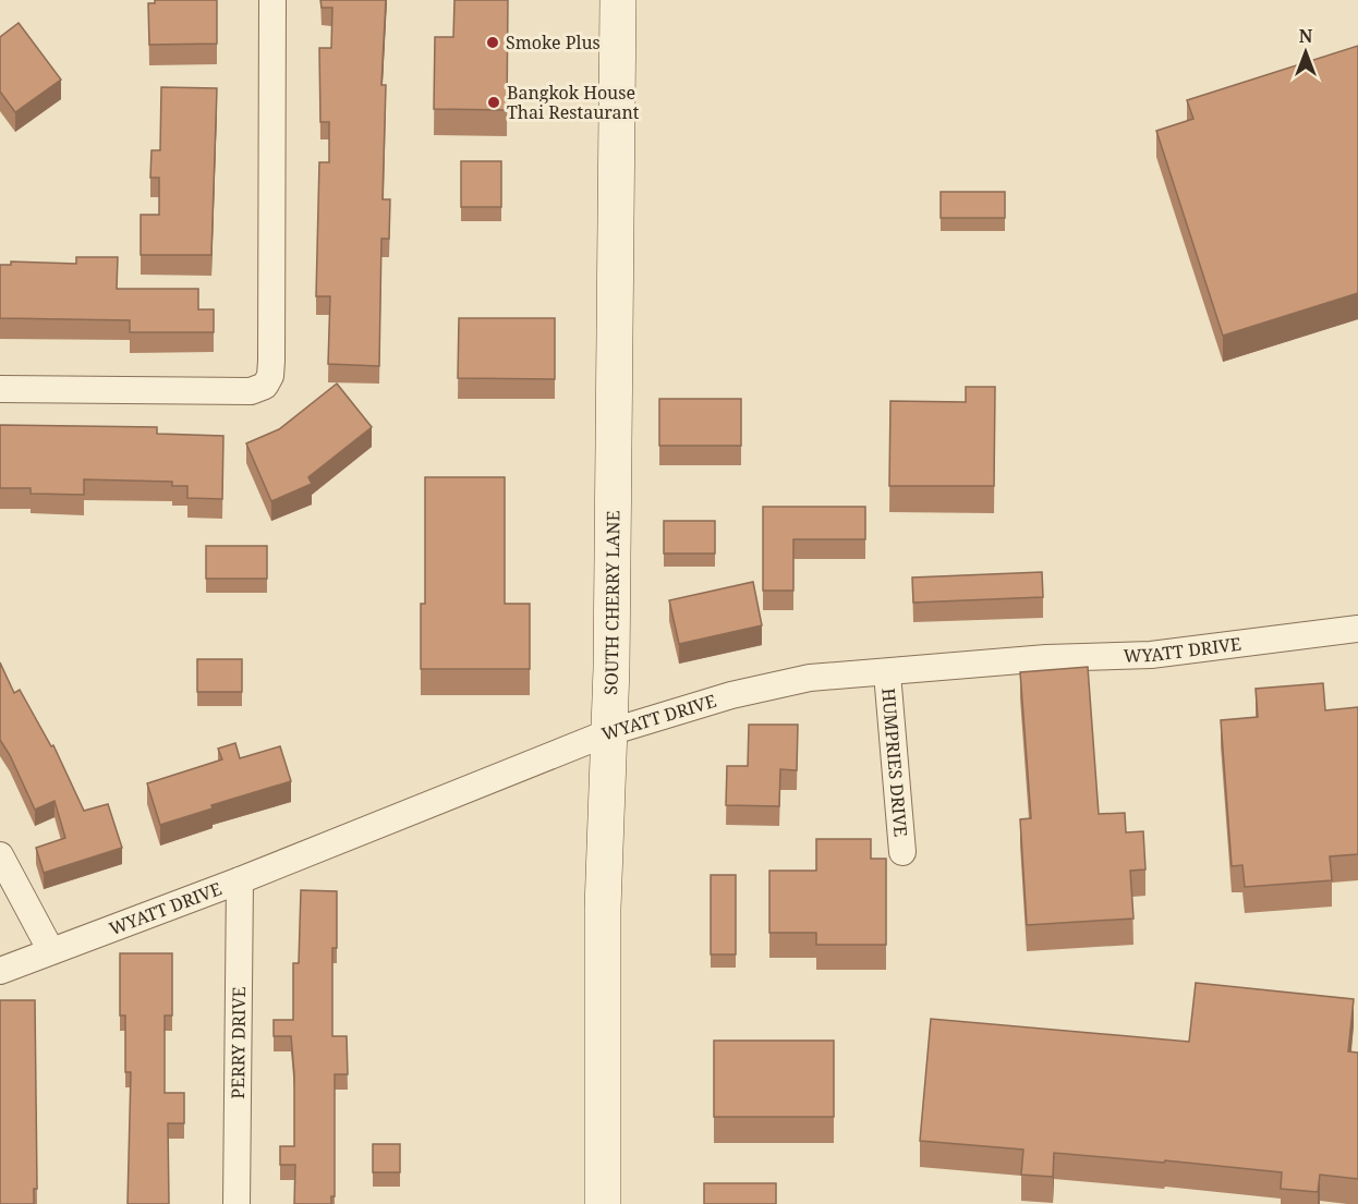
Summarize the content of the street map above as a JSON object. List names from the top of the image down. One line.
{"streets":{"street":["SOUTH CHERRY LANE","WYATT DRIVE","HUMPRIES DRIVE","PERRY DRIVE"]},"crossings":[["SOUTH CHERRY LANE","WYATT DRIVE"],["WYATT DRIVE","HUMPRIES DRIVE"],["WYATT DRIVE","PERRY DRIVE"]],"places":["Smoke Plus","Bangkok House Thai Restaurant"],"north":"top"}
